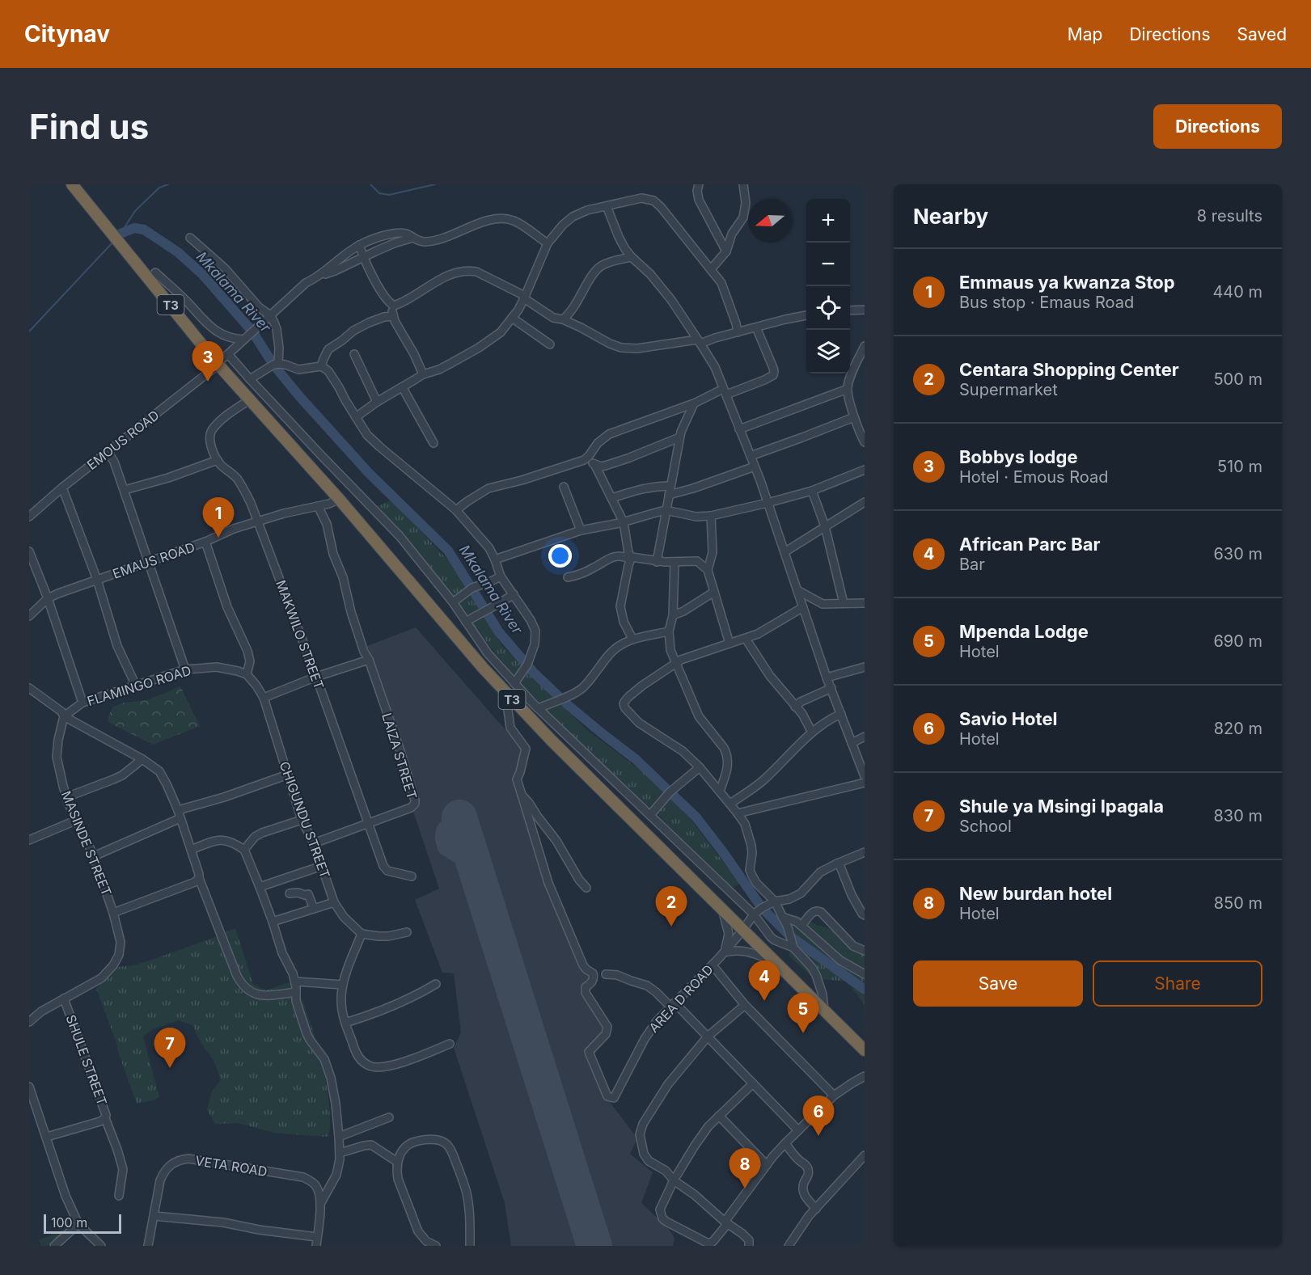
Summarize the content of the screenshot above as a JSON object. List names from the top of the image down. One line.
{"streets":{"highway":["T3"],"street":["EMOUS ROAD","EMAUS ROAD","MAKWILO STREET","FLAMINGO ROAD","LAIZA STREET","CHIGUNDU STREET","MASINDE STREET","AREA D ROAD","SHULE STREET","VETA ROAD"]},"crossings":[["T3","EMOUS ROAD"],["T3","EMAUS ROAD"],["T3","MAKWILO STREET"],["T3","AREA D ROAD"],["EMAUS ROAD","MAKWILO STREET"],["MAKWILO STREET","LAIZA STREET"],["FLAMINGO ROAD","CHIGUNDU STREET"],["FLAMINGO ROAD","MASINDE STREET"],["LAIZA STREET","CHIGUNDU STREET"],["MASINDE STREET","SHULE STREET"]],"water":["Mkalama River"],"scale_bar":"100 m","north":"left","page":{"header":"Citynav","nav":["Map","Directions","Saved"],"buttons":["Directions",["Save","Share"]],"title":"Find us","heading":["Nearby","8 results"],"map_buttons":["+","−"],"list":[{"mark":"1","name":"Emmaus ya kwanza Stop","note":"Bus stop · Emaus Road","value":"440 m"},{"mark":"2","name":"Centara Shopping Center","note":"Supermarket","value":"500 m"},{"mark":"3","name":"Bobbys lodge","note":"Hotel · Emous Road","value":"510 m"},{"mark":"4","name":"African Parc Bar","note":"Bar","value":"630 m"},{"mark":"5","name":"Mpenda Lodge","note":"Hotel","value":"690 m"},{"mark":"6","name":"Savio Hotel","note":"Hotel","value":"820 m"},{"mark":"7","name":"Shule ya Msingi Ipagala","note":"School","value":"830 m"},{"mark":"8","name":"New burdan hotel","note":"Hotel","value":"850 m"}],"pins":["3","1","2","4","5","7","6","8"],"scale":"100 m"}}
